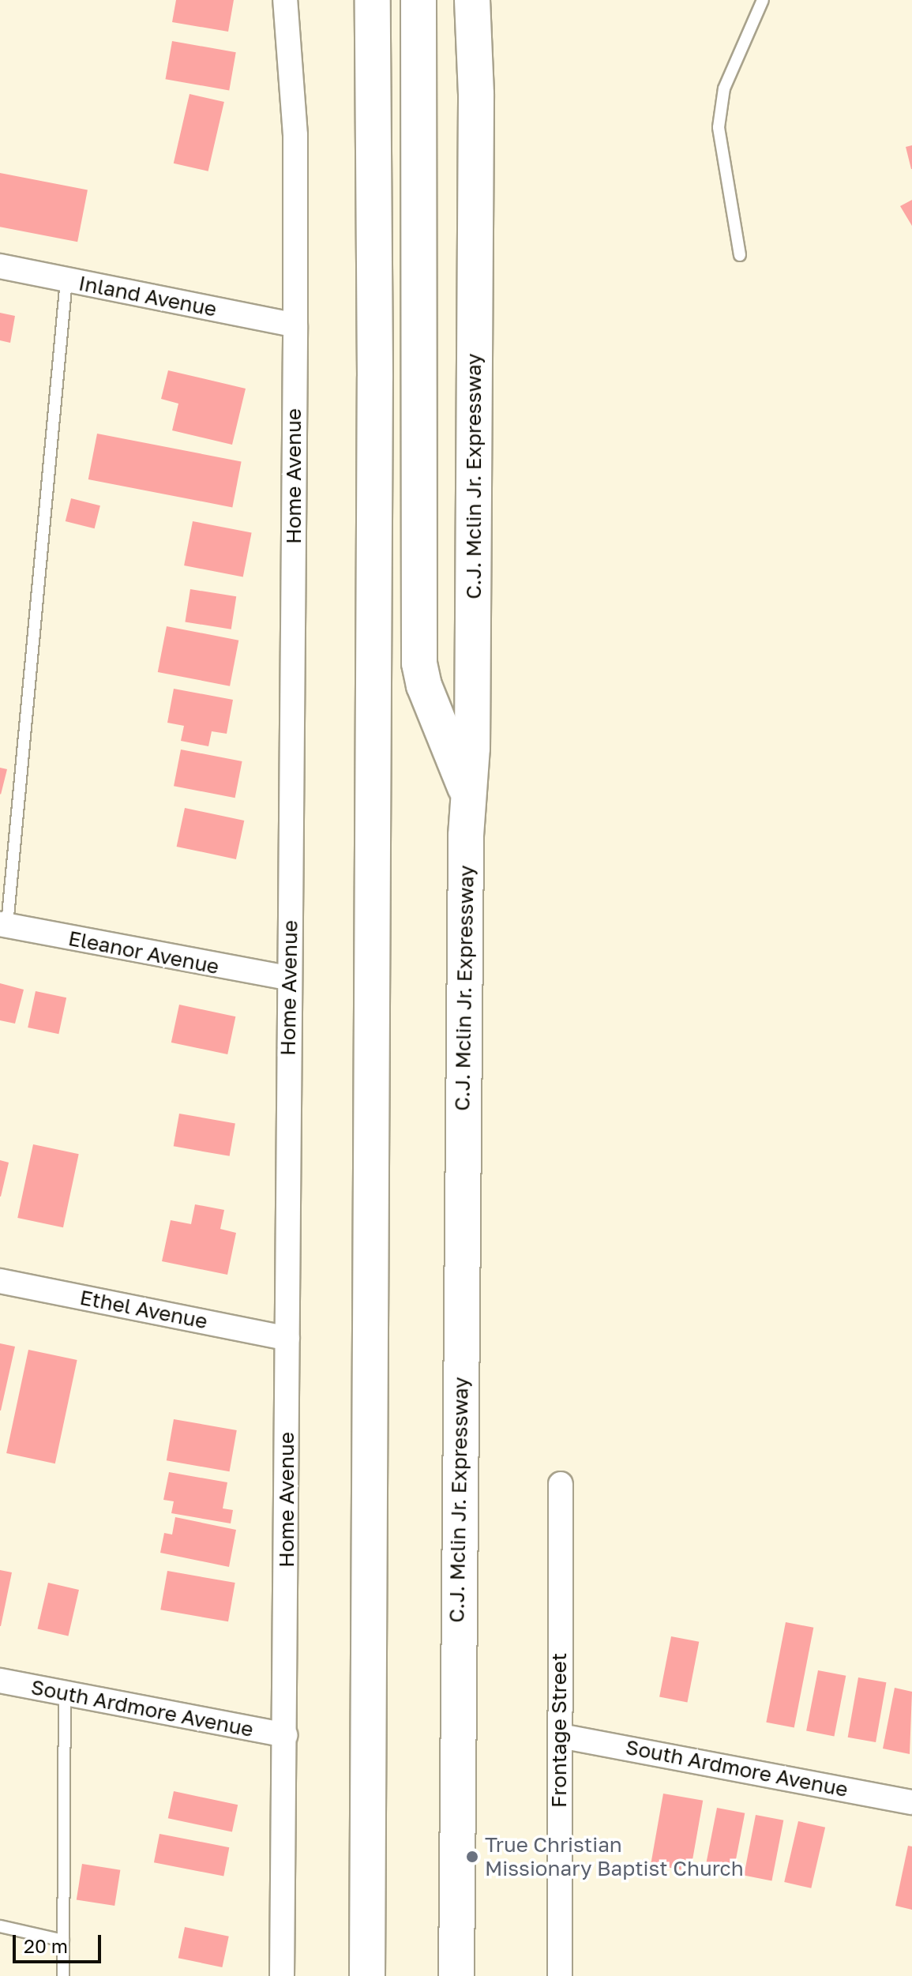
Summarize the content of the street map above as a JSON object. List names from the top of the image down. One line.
{"streets":{"highway":["C.J. Mclin Jr. Expressway"],"street":["Inland Avenue","Home Avenue","Eleanor Avenue","Ethel Avenue","South Ardmore Avenue","Frontage Street"]},"crossings":[["Inland Avenue","Home Avenue"],["Home Avenue","Eleanor Avenue"],["Home Avenue","Ethel Avenue"],["Home Avenue","South Ardmore Avenue"],["South Ardmore Avenue","Frontage Street"]],"places":["True Christian Missionary Baptist Church"],"scale_bar":"20 m"}
